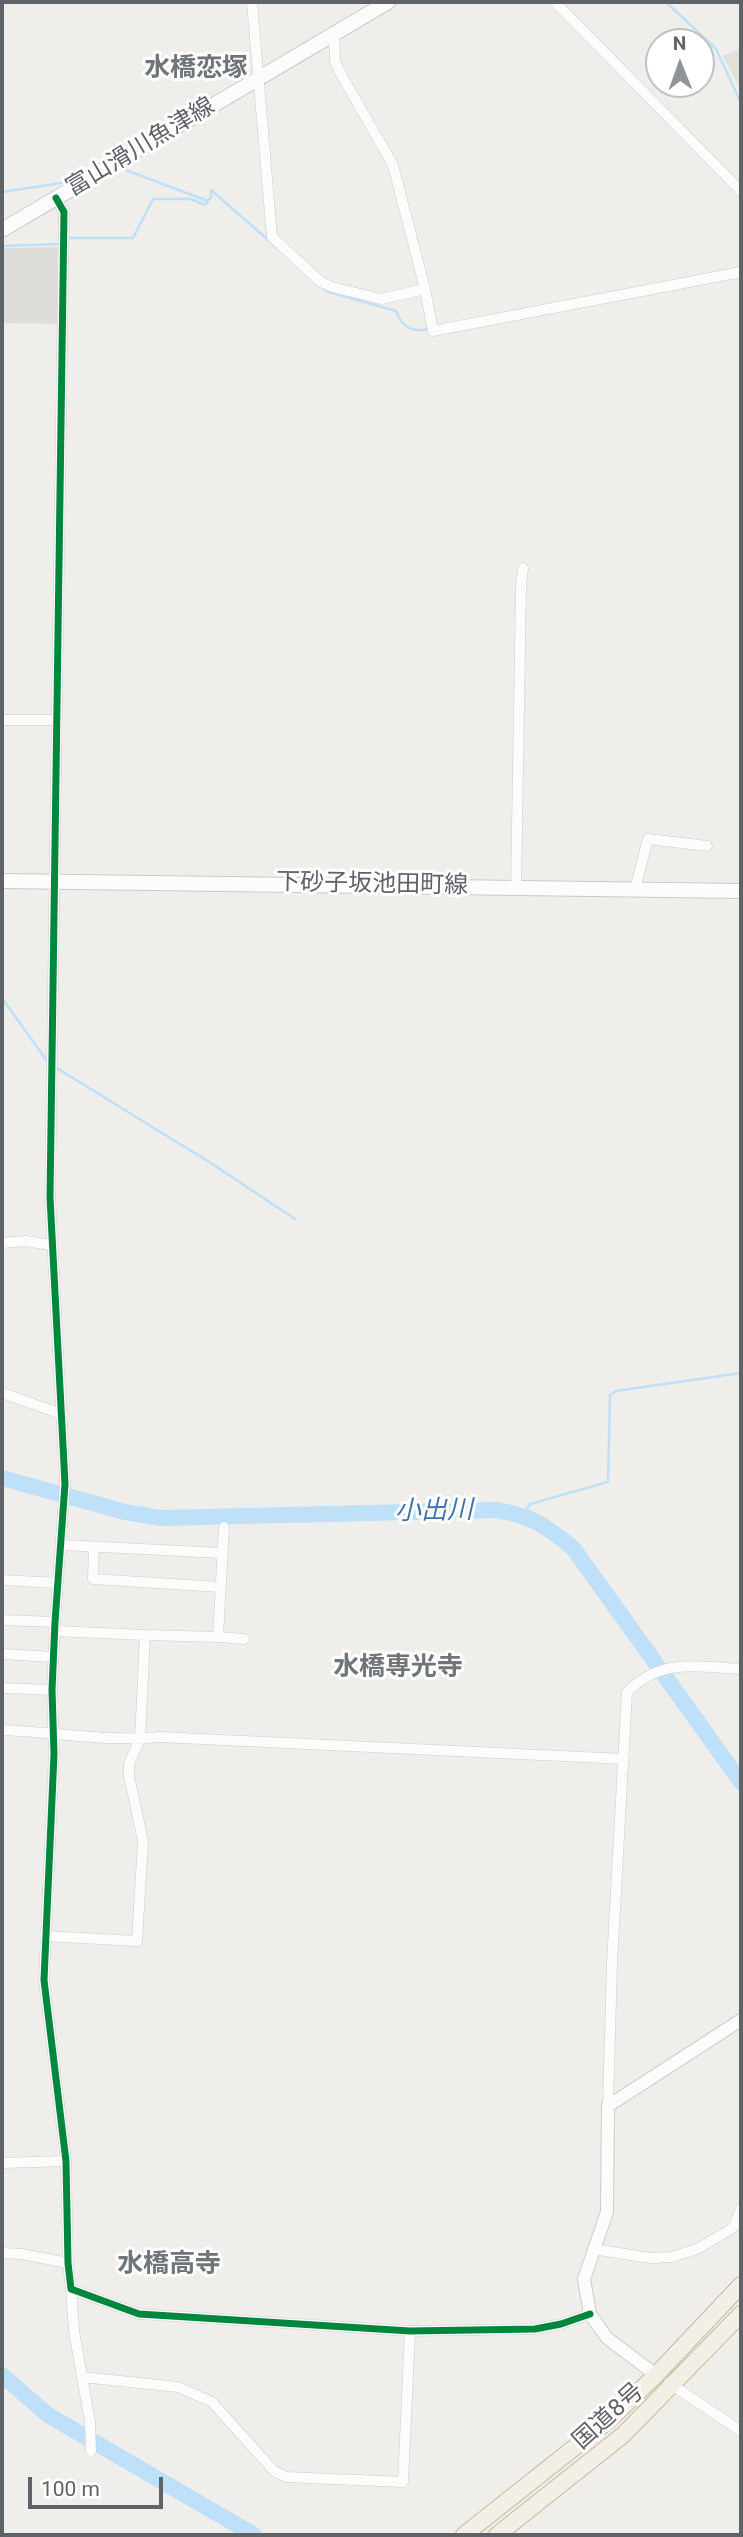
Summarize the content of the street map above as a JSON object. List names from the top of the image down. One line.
{"streets":{"highway":["国道8号"],"main road":["富山滑川魚津線","下砂子坂池田町線"]},"districts":["水橋恋塚","水橋専光寺","水橋高寺"],"water":["小出川"],"scale_bar":"100 m","north":"top"}
